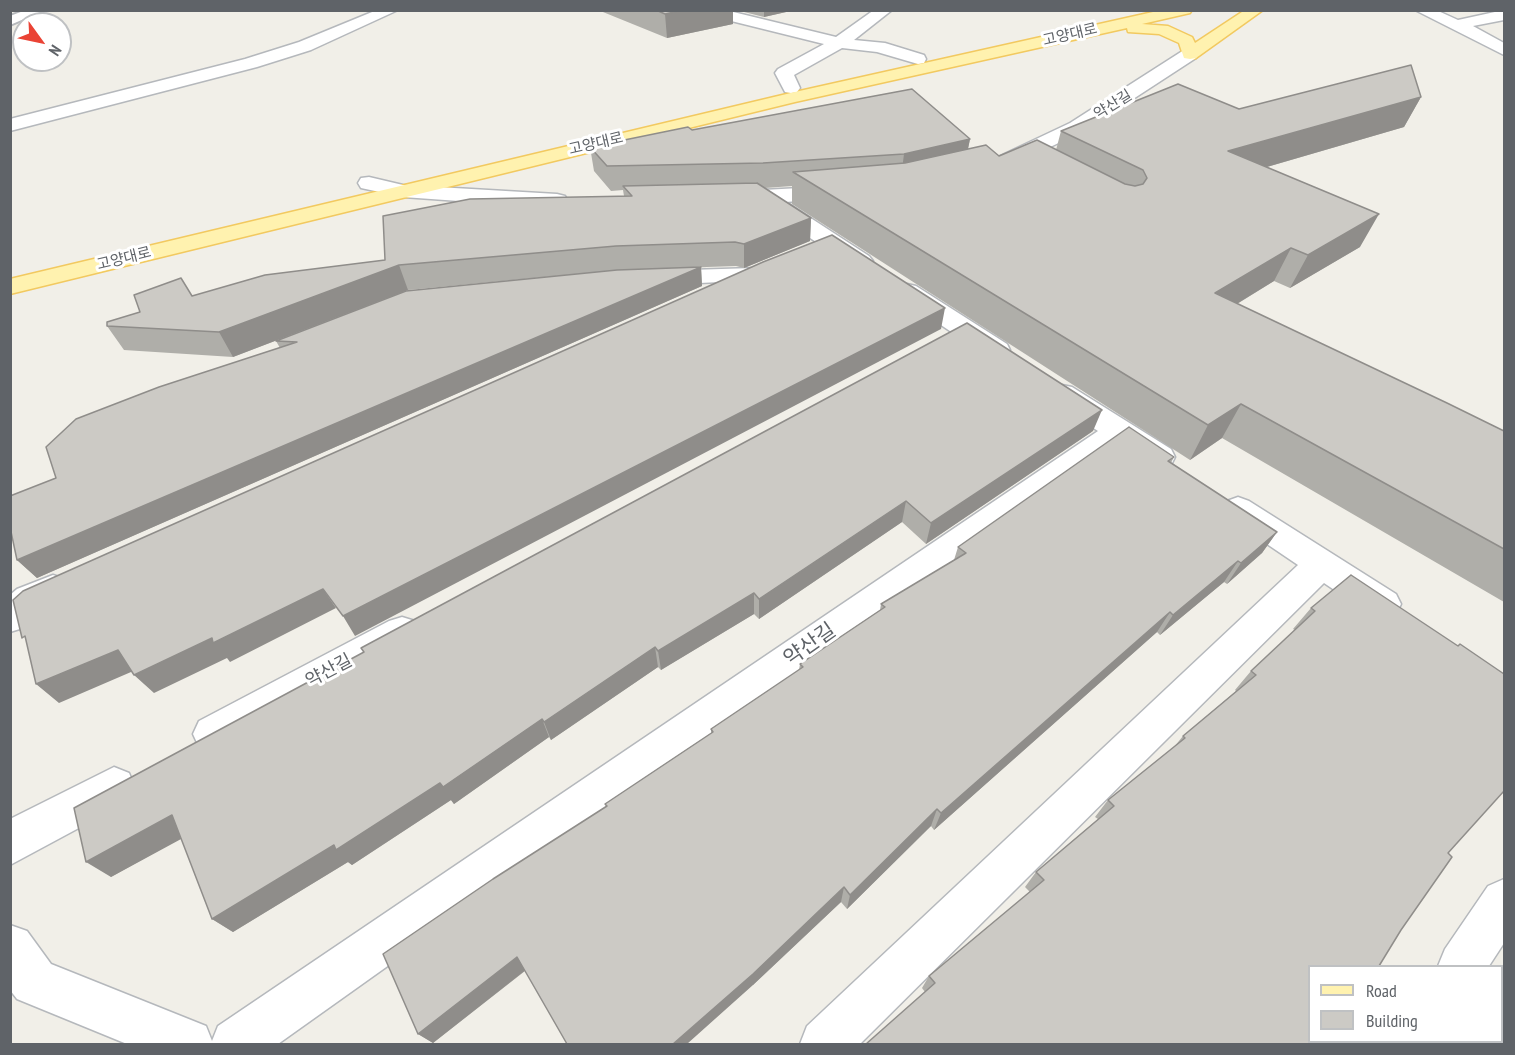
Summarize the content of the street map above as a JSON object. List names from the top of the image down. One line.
{"streets":{"main road":["고양대로"],"street":["약산길"]},"legend":["Road","Building"],"north":"bottom right"}
